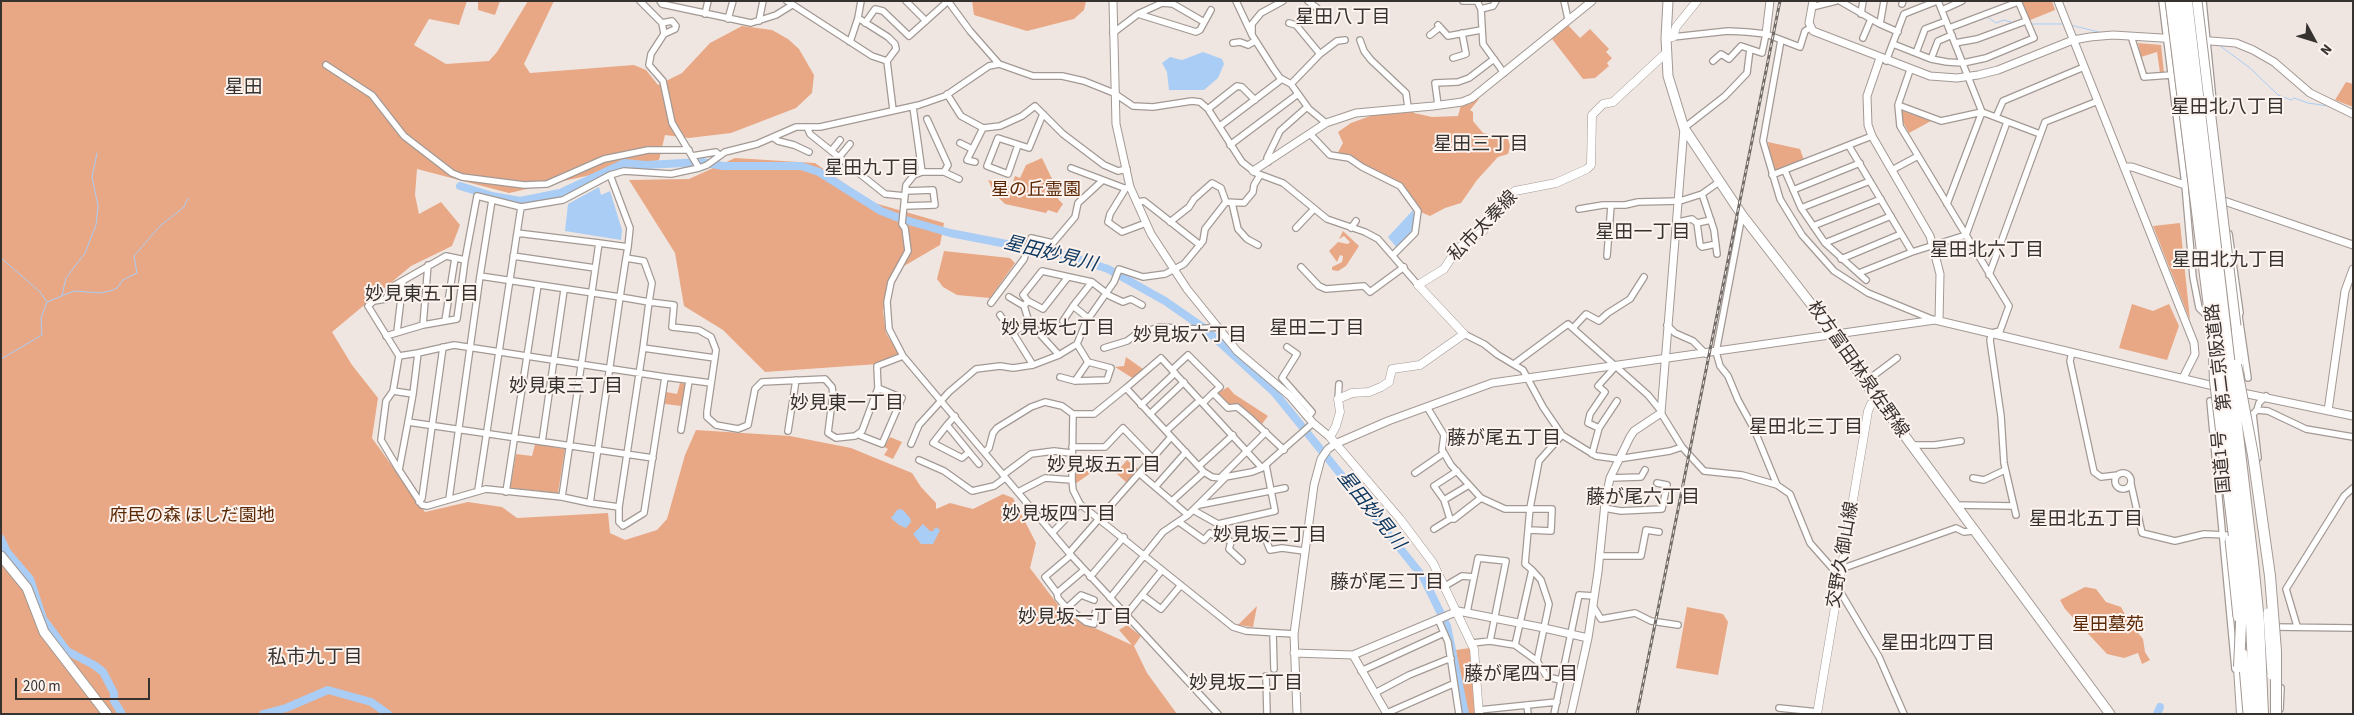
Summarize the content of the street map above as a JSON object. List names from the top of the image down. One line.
{"streets":{"highway":["第二京阪道路"],"main road":["私市太秦線","枚方富田林泉佐野線","国道1号","交野久御山線"]},"crossings":[["私市太秦線","枚方富田林泉佐野線"],["第二京阪道路","国道1号"],["枚方富田林泉佐野線","交野久御山線"]],"districts":["星田八丁目","星田","星田北八丁目","星田三丁目","星田九丁目","星田一丁目","星田北六丁目","星田北九丁目","妙見東五丁目","妙見坂七丁目","星田二丁目","妙見坂六丁目","妙見東三丁目","妙見東一丁目","星田北三丁目","藤が尾五丁目","妙見坂五丁目","藤が尾六丁目","妙見坂四丁目","星田北五丁目","妙見坂三丁目","藤が尾三丁目","妙見坂一丁目","星田北四丁目","私市九丁目","藤が尾四丁目","妙見坂二丁目"],"water":["星田妙見川"],"parks":["星の丘霊園","府民の森 ほしだ園地","星田墓苑"],"scale_bar":"200 m","north":"bottom right"}
